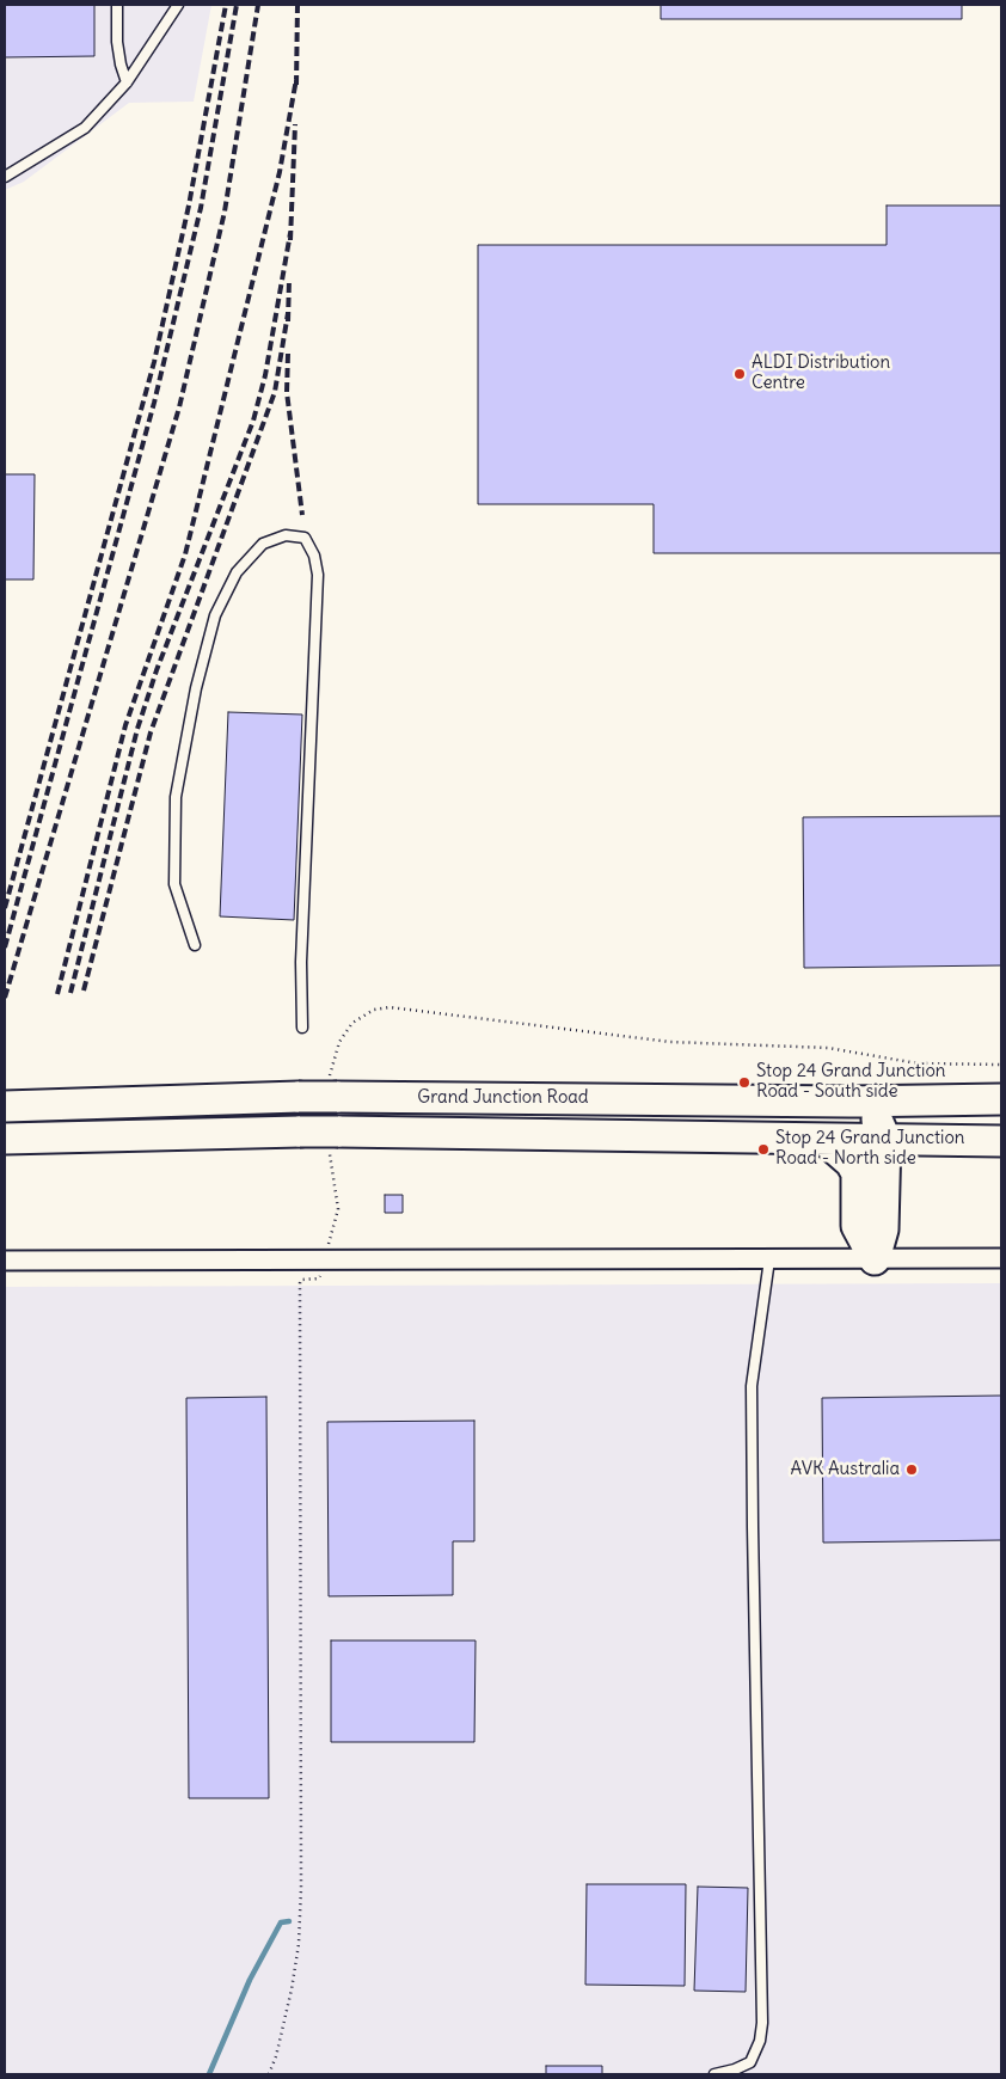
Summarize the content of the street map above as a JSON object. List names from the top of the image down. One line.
{"streets":{"highway":["Grand Junction Road"]},"places":["ALDI Distribution Centre","Stop 24 Grand Junction Road - South side","Stop 24 Grand Junction Road - North side","AVK Australia"]}
